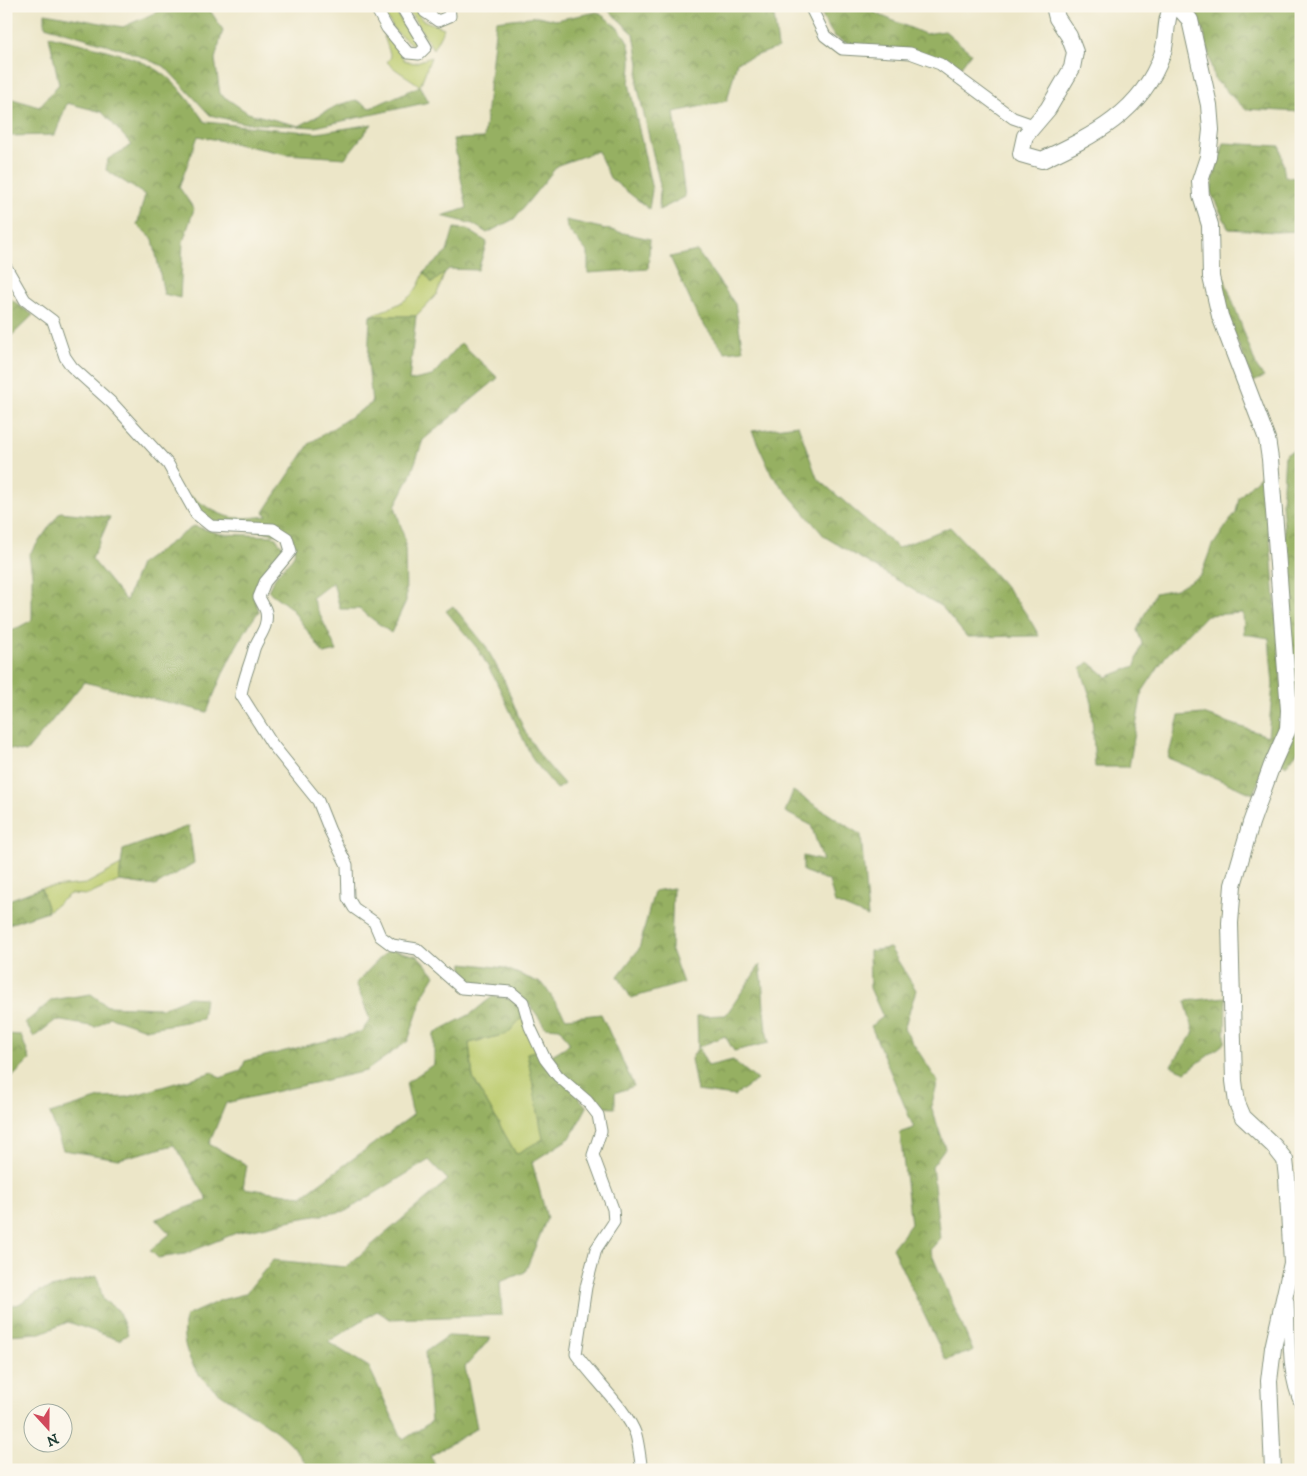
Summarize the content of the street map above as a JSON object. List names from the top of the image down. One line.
{"north":"bottom"}
